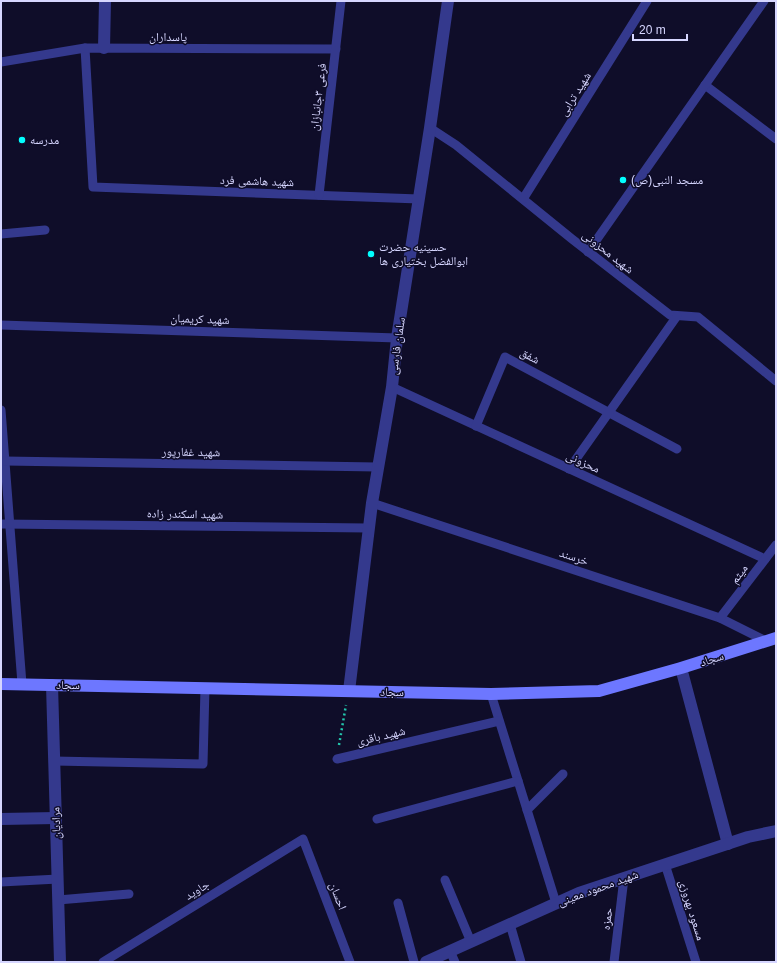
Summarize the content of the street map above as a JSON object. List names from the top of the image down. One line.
{"streets":{"street":["سلمان فارسی","سجاد","مرادیان","شهید محمود معینی"],"lane":["پاسداران","شهید ترابی","فرعی ۳جانبازان","شهید هاشمی فرد","شهید محزونی","شهید کریمیان","شفق","شهید غفارپور","محزونی","شهید اسکندر زاده","خرسند","میثم","شهید باقری","جاوید","احسان","مسعود بهروزی","حمزه"]},"crossings":[["پاسداران","فرعی ۳جانبازان"],["پاسداران","شهید هاشمی فرد"],["شهید ترابی","شهید محزونی"],["فرعی ۳جانبازان","شهید هاشمی فرد"],["شهید هاشمی فرد","سلمان فارسی"],["شهید محزونی","سلمان فارسی"],["شهید کریمیان","سلمان فارسی"],["سلمان فارسی","شهید غفارپور"],["سلمان فارسی","محزونی"],["سلمان فارسی","شهید اسکندر زاده"],["سلمان فارسی","خرسند"],["سلمان فارسی","سجاد"],["سلمان فارسی","شهید باقری"],["شفق","محزونی"],["محزونی","میثم"],["خرسند","میثم"],["خرسند","سجاد"],["سجاد","شهید باقری"],["سجاد","مرادیان"],["شهید محمود معینی","مسعود بهروزی"],["شهید محمود معینی","حمزه"],["جاوید","احسان"]],"places":["مدرسه","مسجد النبی(ص)","حسینیه حضرت ابوالفضل بختیاری ها"],"scale_bar":"20 m"}
